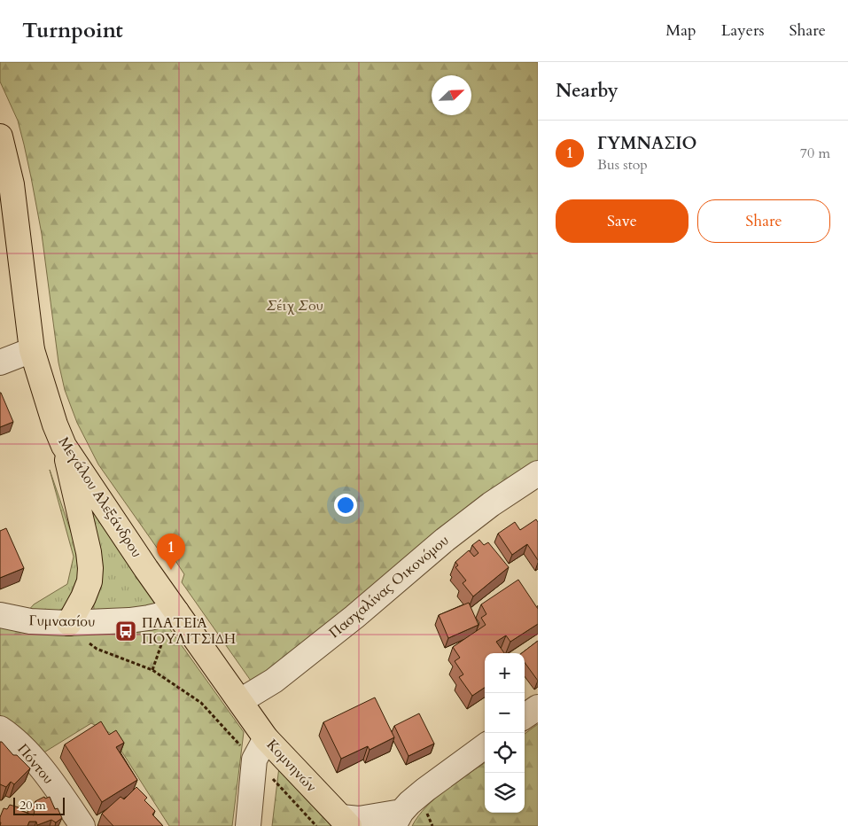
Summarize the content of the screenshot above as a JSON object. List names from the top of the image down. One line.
{"streets":{"main road":["Μεγάλου Αλεξάνδρου","Κομνηνών"],"street":["Πασχαλίνας Οικονόμου","Γυμνασίου","Πόντου"]},"crossings":[["Μεγάλου Αλεξάνδρου","Πασχαλίνας Οικονόμου"],["Μεγάλου Αλεξάνδρου","Γυμνασίου"],["Μεγάλου Αλεξάνδρου","Κομνηνών"],["Πασχαλίνας Οικονόμου","Κομνηνών"]],"parks":["Σέιχ Σου"],"places":{"bus stop":["ΠΛΑΤΕΙΑ ΠΟΥΛΙΤΣΙΔΗ"]},"scale_bar":"20 m","north":"top right","page":{"header":"Turnpoint","nav":["Map","Layers","Share"],"heading":"Nearby","list":[{"mark":"1","name":"ΓΥΜΝΑΣΙΟ","note":"Bus stop","value":"70 m"}],"buttons":["Save","Share"],"pins":"1","map_buttons":["+","−"],"scale":"20 m"}}
